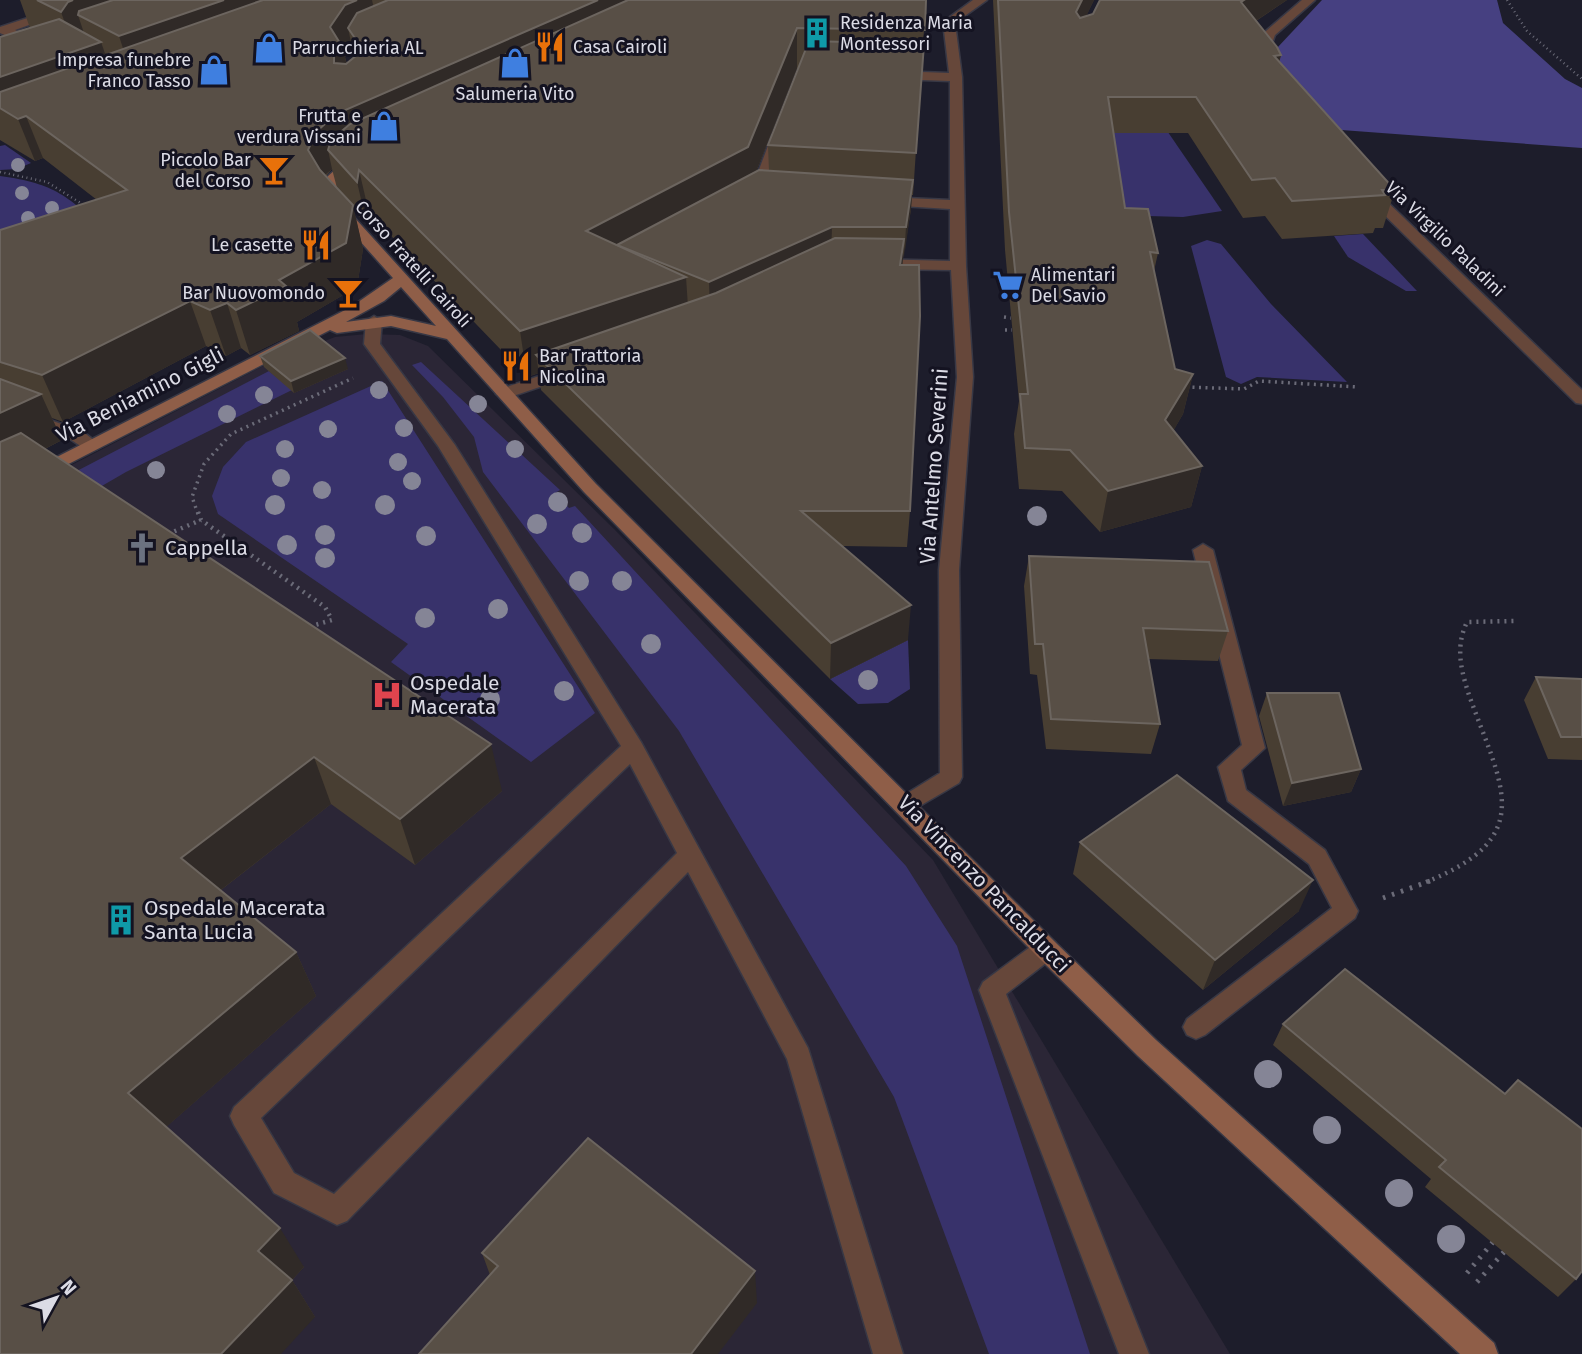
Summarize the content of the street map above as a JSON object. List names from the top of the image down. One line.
{"streets":{"main road":["Corso Fratelli Cairoli","Via Beniamino Gigli","Via Vincenzo Pancalducci"],"street":["Via Virgilio Paladini","Via Antelmo Severini"]},"crossings":[["Corso Fratelli Cairoli","Via Beniamino Gigli"],["Corso Fratelli Cairoli","Via Vincenzo Pancalducci"],["Via Antelmo Severini","Via Vincenzo Pancalducci"]],"places":{"building":["Residenza Maria Montessori","Ospedale Macerata Santa Lucia"],"restaurant":["Casa Cairoli","Le casette","Bar Trattoria Nicolina"],"shop":["Parrucchieria AL","Salumeria Vito","Impresa funebre Franco Tasso","Frutta e verdura Vissani"],"bar":["Piccolo Bar del Corso","Bar Nuovomondo"],"supermarket":["Alimentari Del Savio"],"church":["Cappella"],"hospital":["Ospedale Macerata"]},"north":"top right"}
